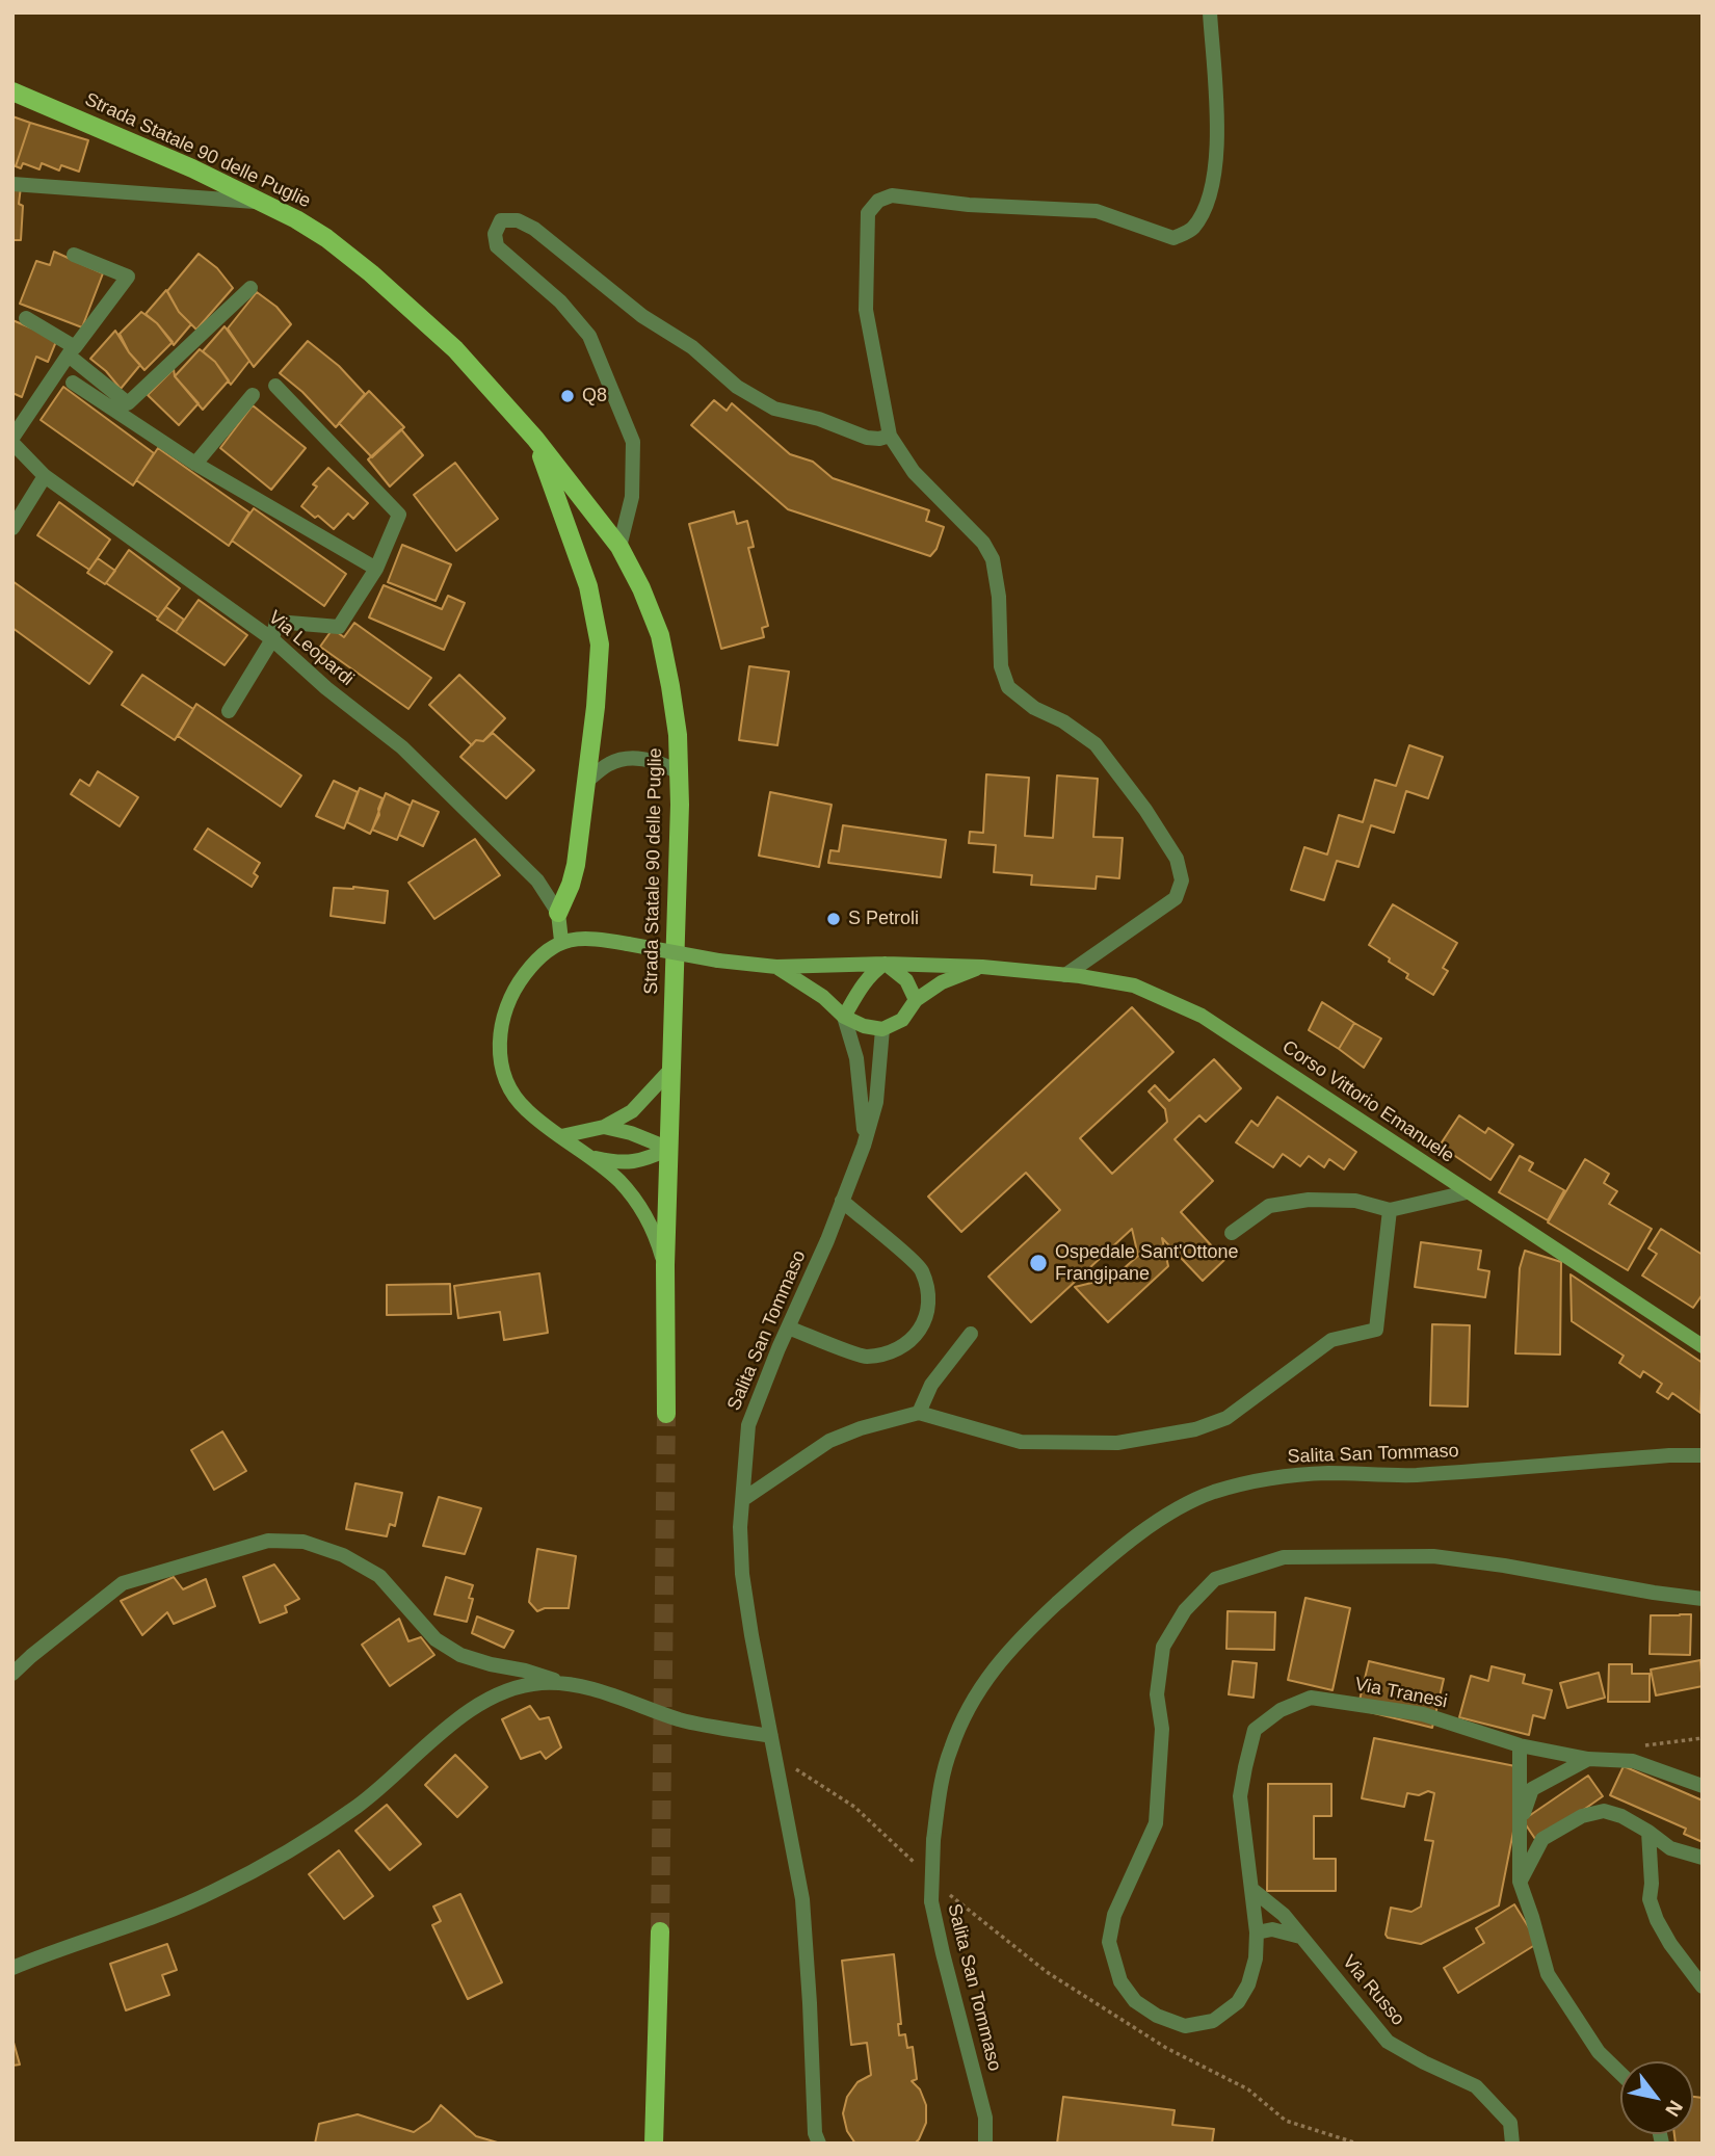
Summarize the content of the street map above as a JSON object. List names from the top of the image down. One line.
{"streets":{"main road":["Strada Statale 90 delle Puglie"],"street":["Via Leopardi","Corso Vittorio Emanuele","Salita San Tommaso","Via Tranesi","Via Russo"]},"crossings":[["Corso Vittorio Emanuele","Salita San Tommaso"],["Via Tranesi","Via Russo"]],"places":["Q8","S Petroli","Ospedale Sant'Ottone Frangipane"],"north":"bottom right"}
